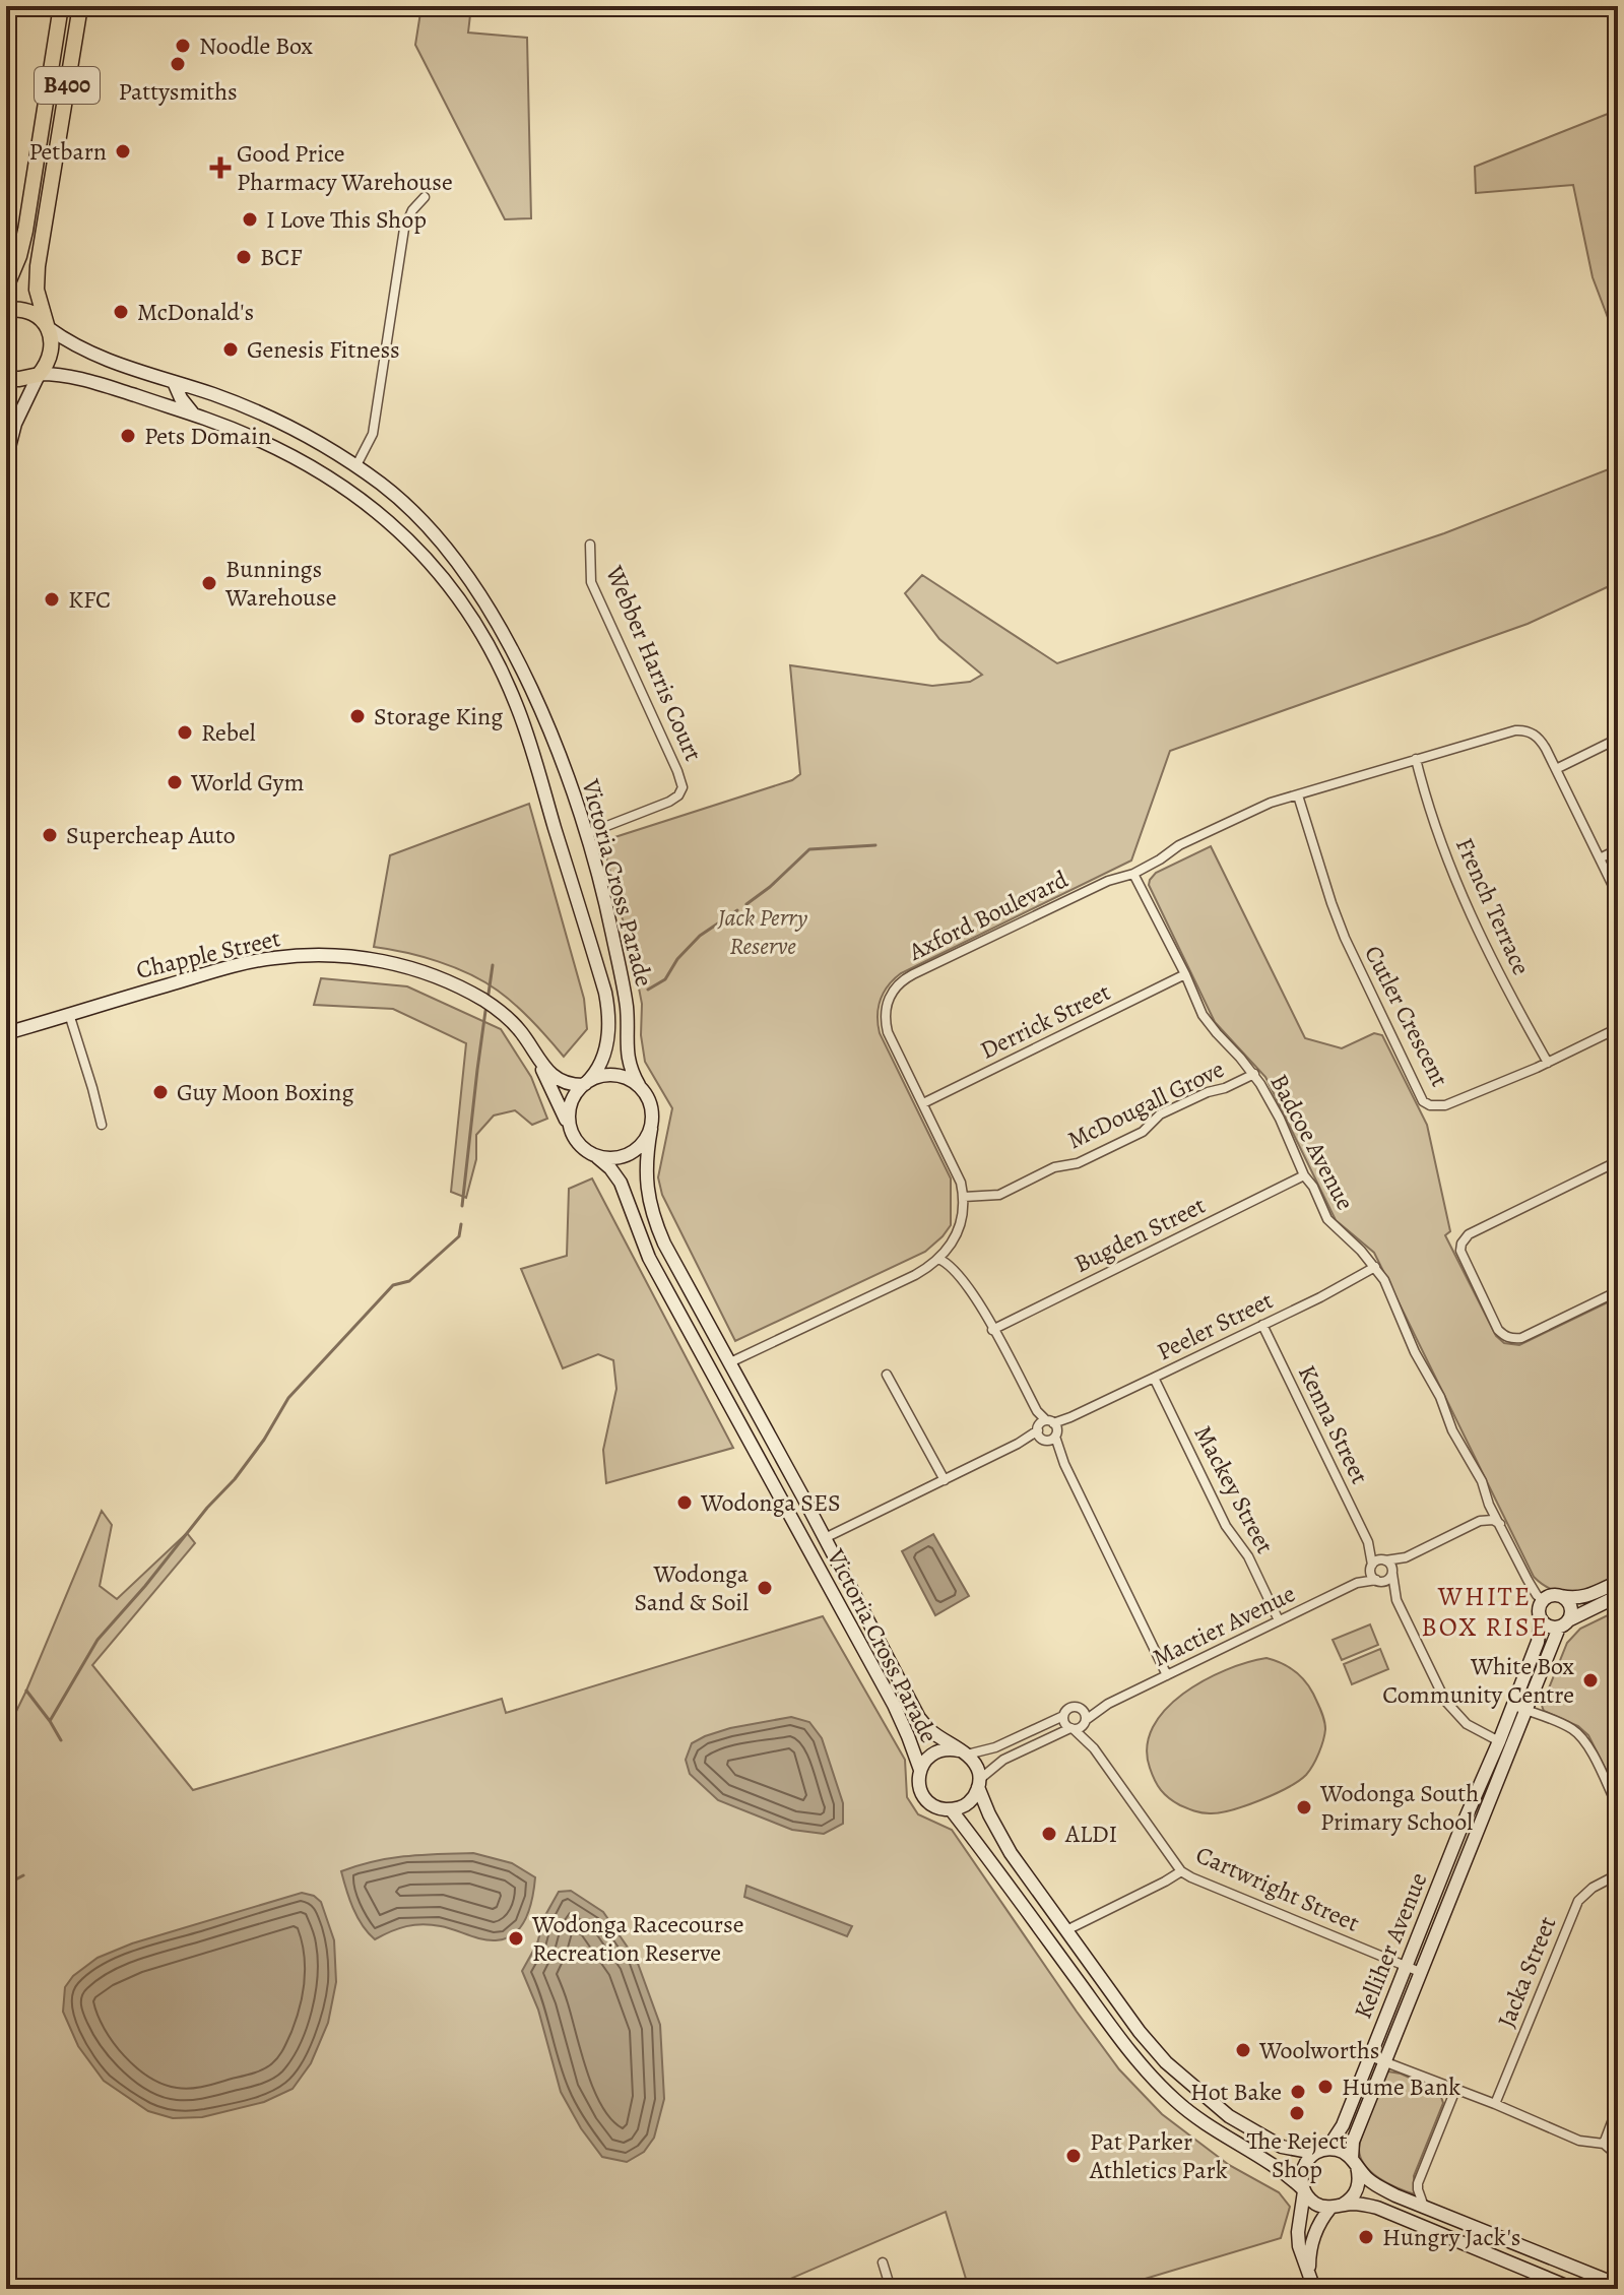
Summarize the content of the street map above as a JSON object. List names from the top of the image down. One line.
{"streets":{"main road":["B400","Victoria Cross Parade","Chapple Street","Kelliher Avenue"],"street":["Webber Harris Court","French Terrace","Axford Boulevard","Cutler Crescent","Derrick Street","McDougall Grove","Badcoe Avenue","Bugden Street","Peeler Street","Kenna Street","Mackey Street","Mactier Avenue","Cartwright Street","Jacka Street"]},"crossings":[["B400","Victoria Cross Parade"],["Webber Harris Court","Victoria Cross Parade"],["Victoria Cross Parade","Chapple Street"],["Victoria Cross Parade","Peeler Street"],["French Terrace","Axford Boulevard"],["French Terrace","Cutler Crescent"],["Axford Boulevard","Cutler Crescent"],["Axford Boulevard","Derrick Street"],["Axford Boulevard","McDougall Grove"],["Axford Boulevard","Badcoe Avenue"],["Derrick Street","Badcoe Avenue"],["McDougall Grove","Badcoe Avenue"],["Badcoe Avenue","Bugden Street"],["Badcoe Avenue","Peeler Street"],["Badcoe Avenue","Kelliher Avenue"],["Peeler Street","Kenna Street"],["Peeler Street","Mackey Street"],["Kenna Street","Mactier Avenue"],["Mackey Street","Mactier Avenue"],["Mactier Avenue","Cartwright Street"],["Cartwright Street","Kelliher Avenue"]],"districts":["WHITE BOX RISE"],"parks":["Jack Perry Reserve"],"places":{"other":["Noodle Box","Pattysmiths","Petbarn","I Love This Shop","BCF","McDonald's","Genesis Fitness","Pets Domain","Bunnings Warehouse","KFC","Storage King","Rebel","World Gym","Supercheap Auto","Guy Moon Boxing","Wodonga SES","Wodonga Sand & Soil","White Box Community Centre","Wodonga South Primary School","ALDI","Wodonga Racecourse Recreation Reserve","Woolworths","Hume Bank","Hot Bake","The Reject Shop","Pat Parker Athletics Park","Hungry Jack's"],"health":["Good Price Pharmacy Warehouse"]}}
